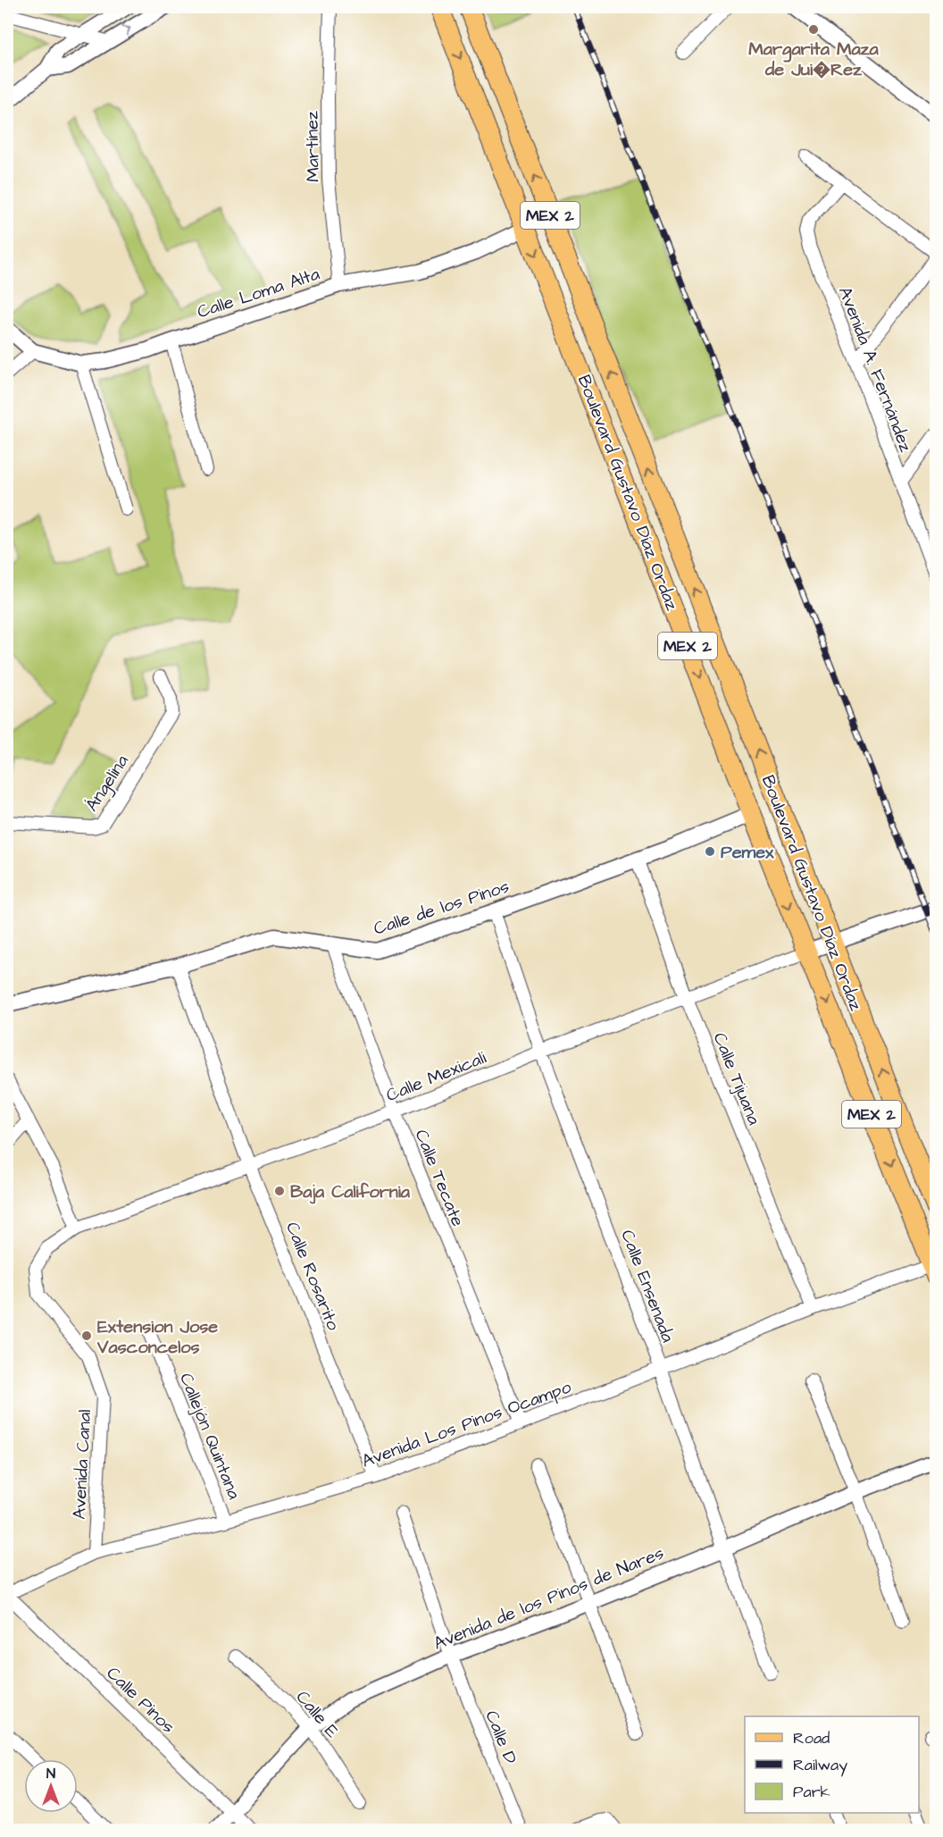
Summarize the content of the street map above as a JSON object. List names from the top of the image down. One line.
{"streets":{"main road":["MEX 2","Boulevard Gustavo Díaz Ordaz"],"street":["Martínez","Calle Loma Alta","Avenida A. Fernández","Ángelina","Calle de los Pinos","Calle Mexicali","Calle Tijuana","Calle Tecate","Calle Rosarito","Calle Ensenada","Avenida Los Pinos Ocampo","Callejón Quintana","Avenida Canal","Avenida de los Pinos de Nares","Calle Pinos","Calle E","Calle D"]},"crossings":[["Martínez","Calle Loma Alta"],["Calle Loma Alta","Boulevard Gustavo Díaz Ordaz"],["Boulevard Gustavo Díaz Ordaz","Calle de los Pinos"],["Boulevard Gustavo Díaz Ordaz","Calle Mexicali"],["Boulevard Gustavo Díaz Ordaz","Avenida Los Pinos Ocampo"],["Calle de los Pinos","Calle Tijuana"],["Calle de los Pinos","Calle Tecate"],["Calle de los Pinos","Calle Rosarito"],["Calle de los Pinos","Calle Ensenada"],["Calle Mexicali","Calle Tijuana"],["Calle Mexicali","Calle Tecate"],["Calle Mexicali","Calle Rosarito"],["Calle Mexicali","Calle Ensenada"],["Calle Mexicali","Avenida Canal"],["Calle Tijuana","Avenida Los Pinos Ocampo"],["Calle Tecate","Avenida Los Pinos Ocampo"],["Calle Rosarito","Avenida Los Pinos Ocampo"],["Calle Ensenada","Avenida Los Pinos Ocampo"],["Calle Ensenada","Avenida de los Pinos de Nares"],["Avenida Los Pinos Ocampo","Callejón Quintana"],["Avenida Los Pinos Ocampo","Avenida Canal"],["Avenida Los Pinos Ocampo","Calle Pinos"],["Avenida de los Pinos de Nares","Calle Pinos"],["Avenida de los Pinos de Nares","Calle E"],["Avenida de los Pinos de Nares","Calle D"]],"places":["Margarita Maza de Jui�Rez","Pemex","Baja California","Extension Jose Vasconcelos"],"legend":["Road","Railway","Park"],"north":"top"}
